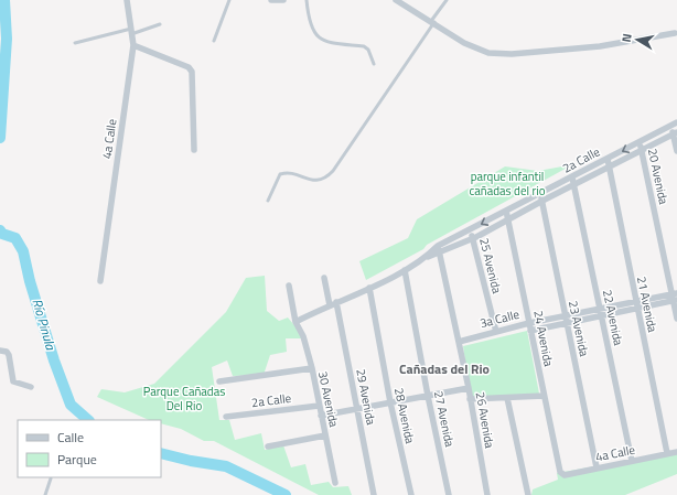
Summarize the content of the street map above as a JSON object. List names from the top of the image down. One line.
{"streets":{"street":["4a Calle","2a Calle","20 Avenida","25 Avenida","21 Avenida","22 Avenida","3a Calle","23 Avenida","24 Avenida","29 Avenida","30 Avenida","28 Avenida","27 Avenida","26 Avenida"]},"crossings":[["4a Calle","21 Avenida"],["4a Calle","22 Avenida"],["4a Calle","23 Avenida"],["4a Calle","24 Avenida"],["2a Calle","20 Avenida"],["2a Calle","25 Avenida"],["2a Calle","21 Avenida"],["2a Calle","22 Avenida"],["2a Calle","23 Avenida"],["2a Calle","24 Avenida"],["2a Calle","29 Avenida"],["2a Calle","30 Avenida"],["2a Calle","28 Avenida"],["2a Calle","27 Avenida"],["2a Calle","26 Avenida"],["20 Avenida","3a Calle"],["25 Avenida","3a Calle"],["21 Avenida","3a Calle"],["22 Avenida","3a Calle"],["3a Calle","23 Avenida"],["3a Calle","24 Avenida"],["3a Calle","26 Avenida"]],"districts":["Cañadas del Rio"],"water":["Río Pinula"],"parks":["parque infantil cañadas del rio","Parque Cañadas Del Rio"],"legend":["Calle","Parque"],"north":"left"}
